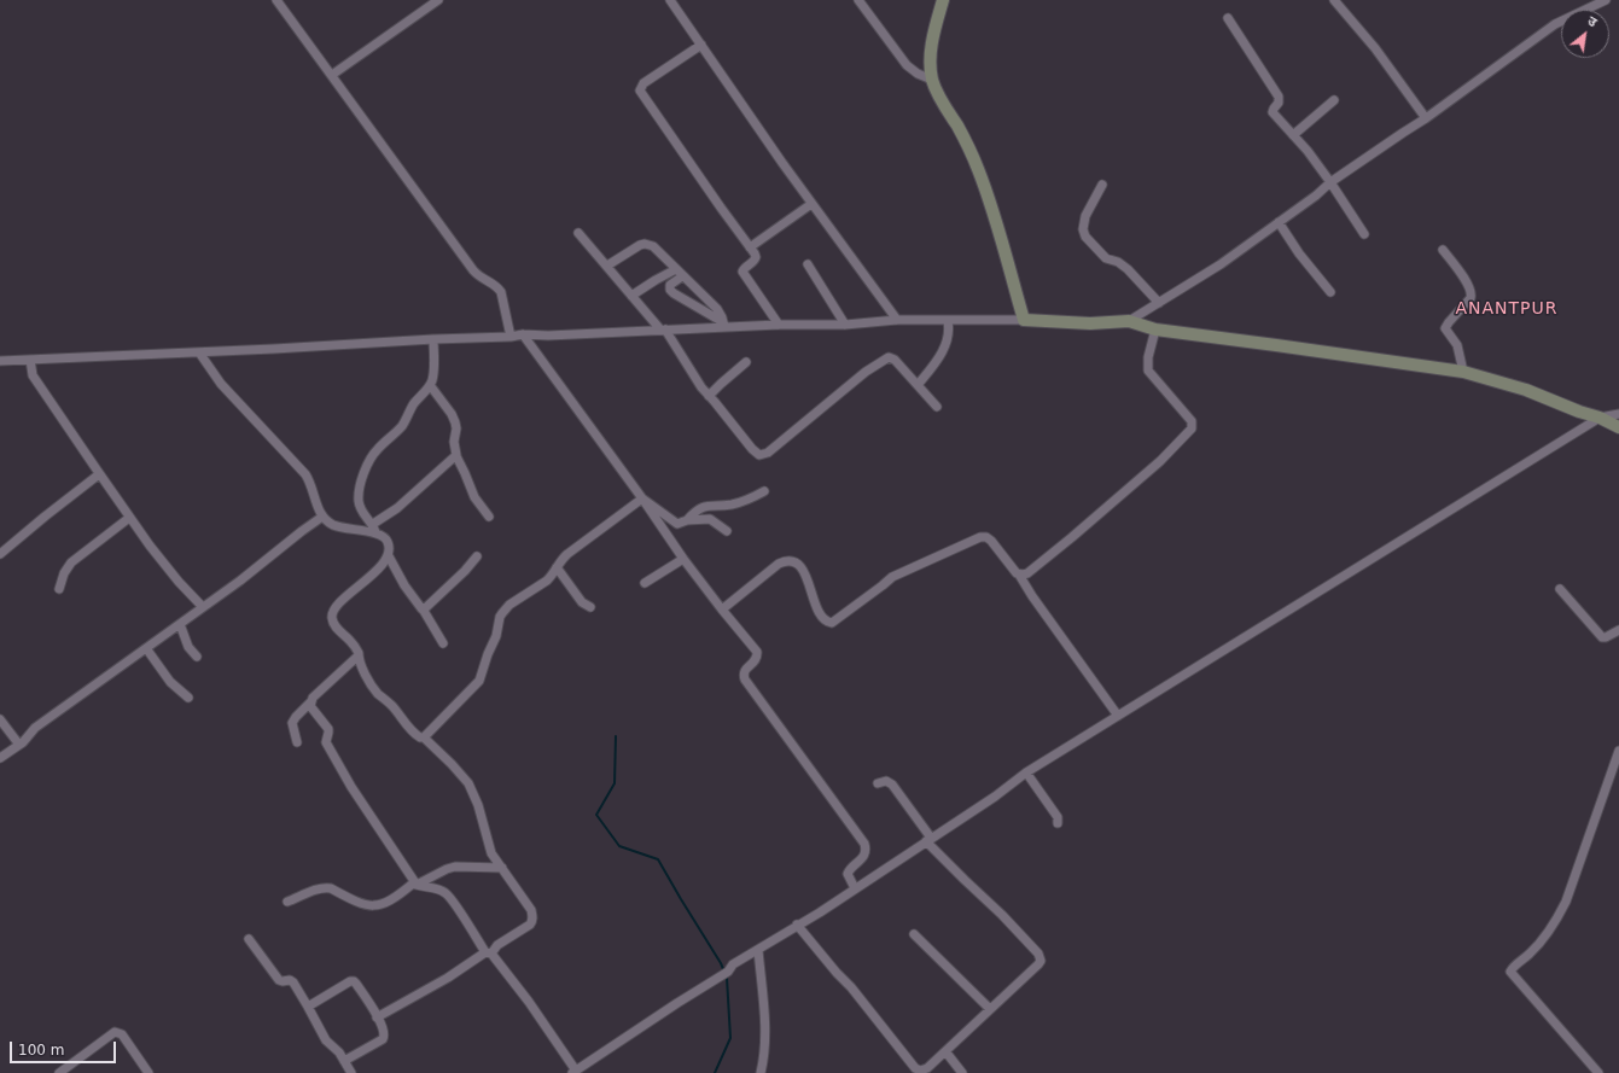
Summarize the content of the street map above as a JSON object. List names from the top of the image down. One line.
{"districts":["ANANTPUR"],"scale_bar":"100 m","north":"top right"}
